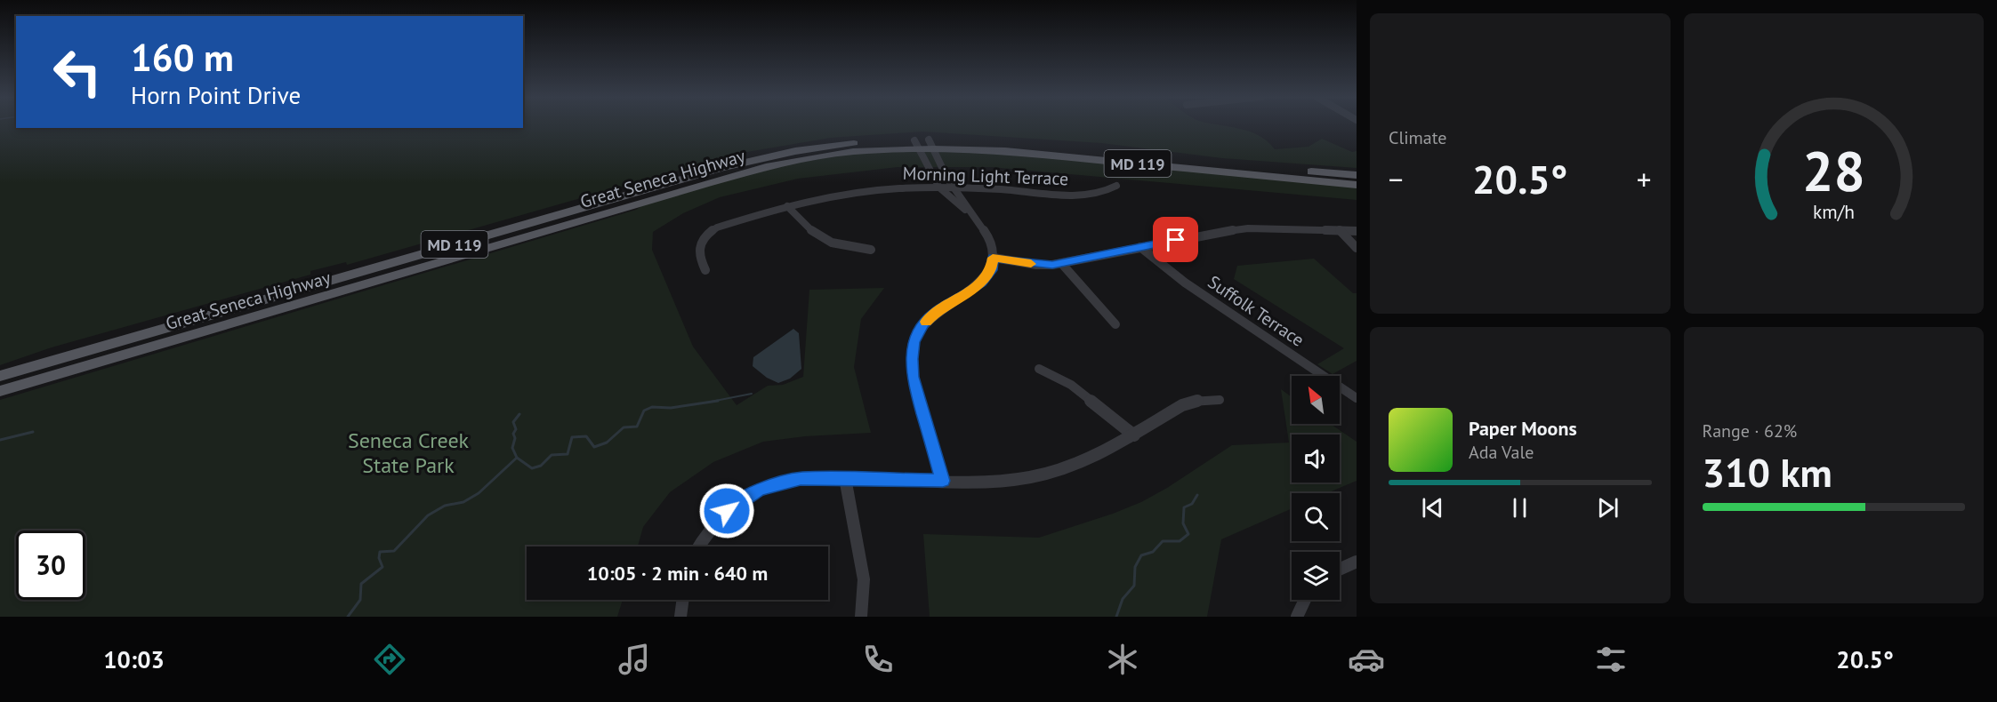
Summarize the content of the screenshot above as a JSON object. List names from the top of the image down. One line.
{"streets":{"main road":["MD 119","Great Seneca Highway"],"street":["Morning Light Terrace","Suffolk Terrace"]},"parks":["Seneca Creek State Park"],"north":"top left","page":{"tile":["Climate",["Range · 62%","310 km"]],"turn":["160 m","Horn Point Drive"],"heat":["−","20.5°","+"],"song":["Paper Moons","Ada Vale"],"limit":"30","trip":"10:05 · 2 min · 640 m","tabs":["10:03","20.5°"],"gauge":["28","km/h"]}}
